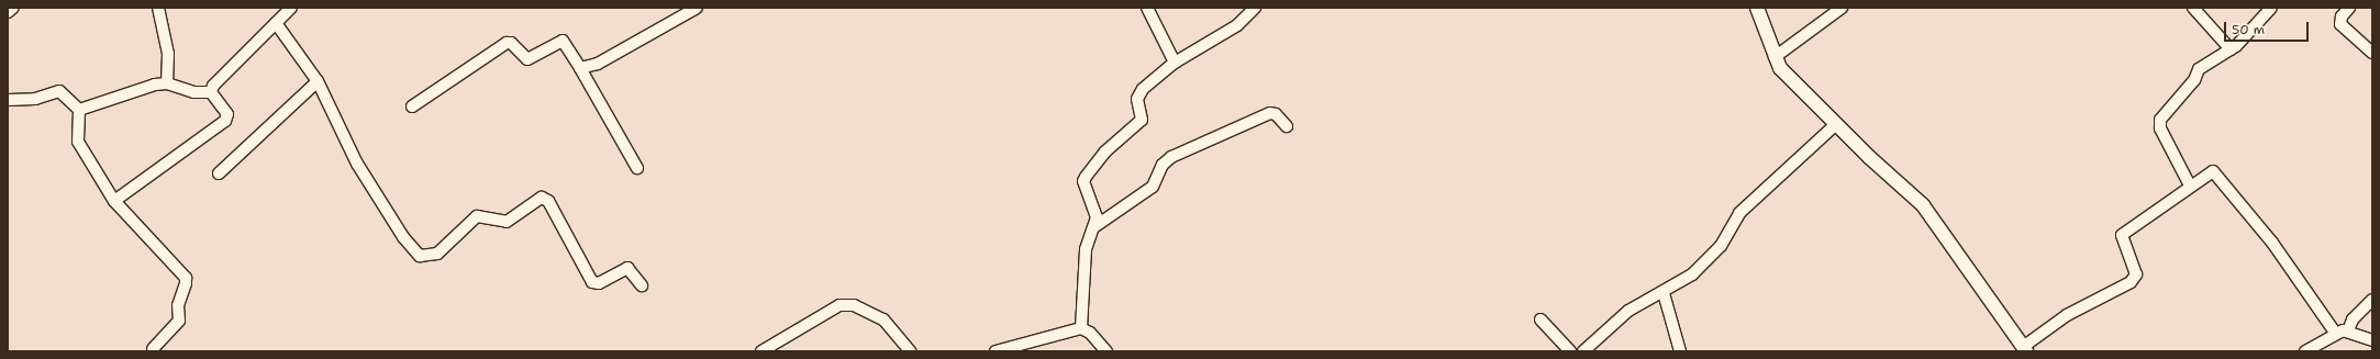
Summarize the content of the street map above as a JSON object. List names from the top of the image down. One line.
{"scale_bar":"50 m"}
